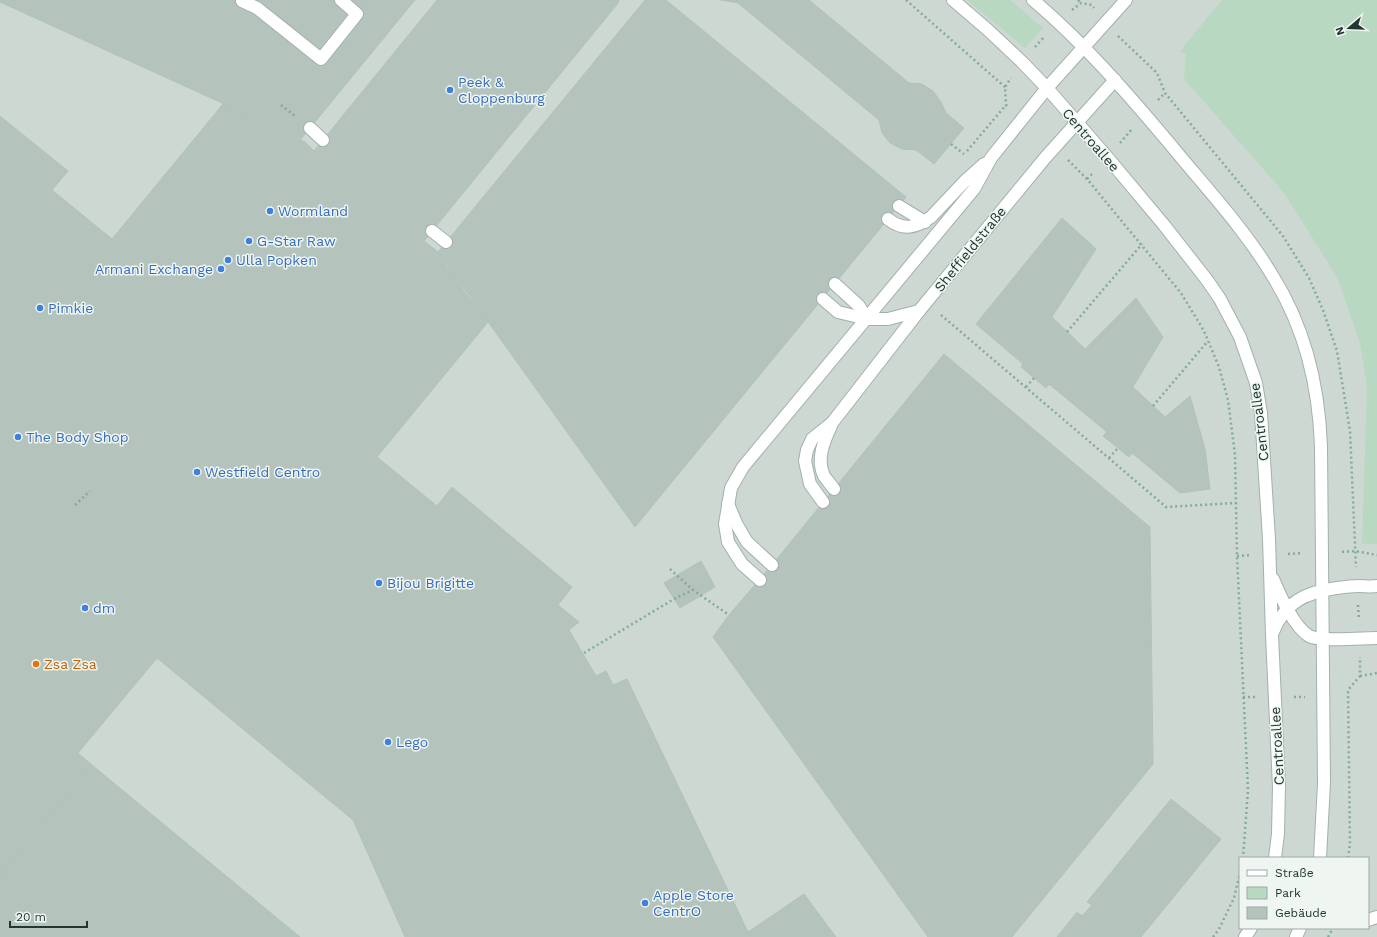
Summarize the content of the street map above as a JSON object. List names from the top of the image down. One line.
{"streets":{"street":["Centroallee","Sheffieldstraße"]},"crossings":[["Centroallee","Sheffieldstraße"]],"places":["Peek & Cloppenburg","Wormland","G-Star Raw","Ulla Popken","Armani Exchange","Pimkie","The Body Shop","Westfield Centro","Bijou Brigitte","dm","Zsa Zsa","Lego","Apple Store CentrO"],"legend":["Straße","Park","Gebäude"],"scale_bar":"20 m","north":"left"}
